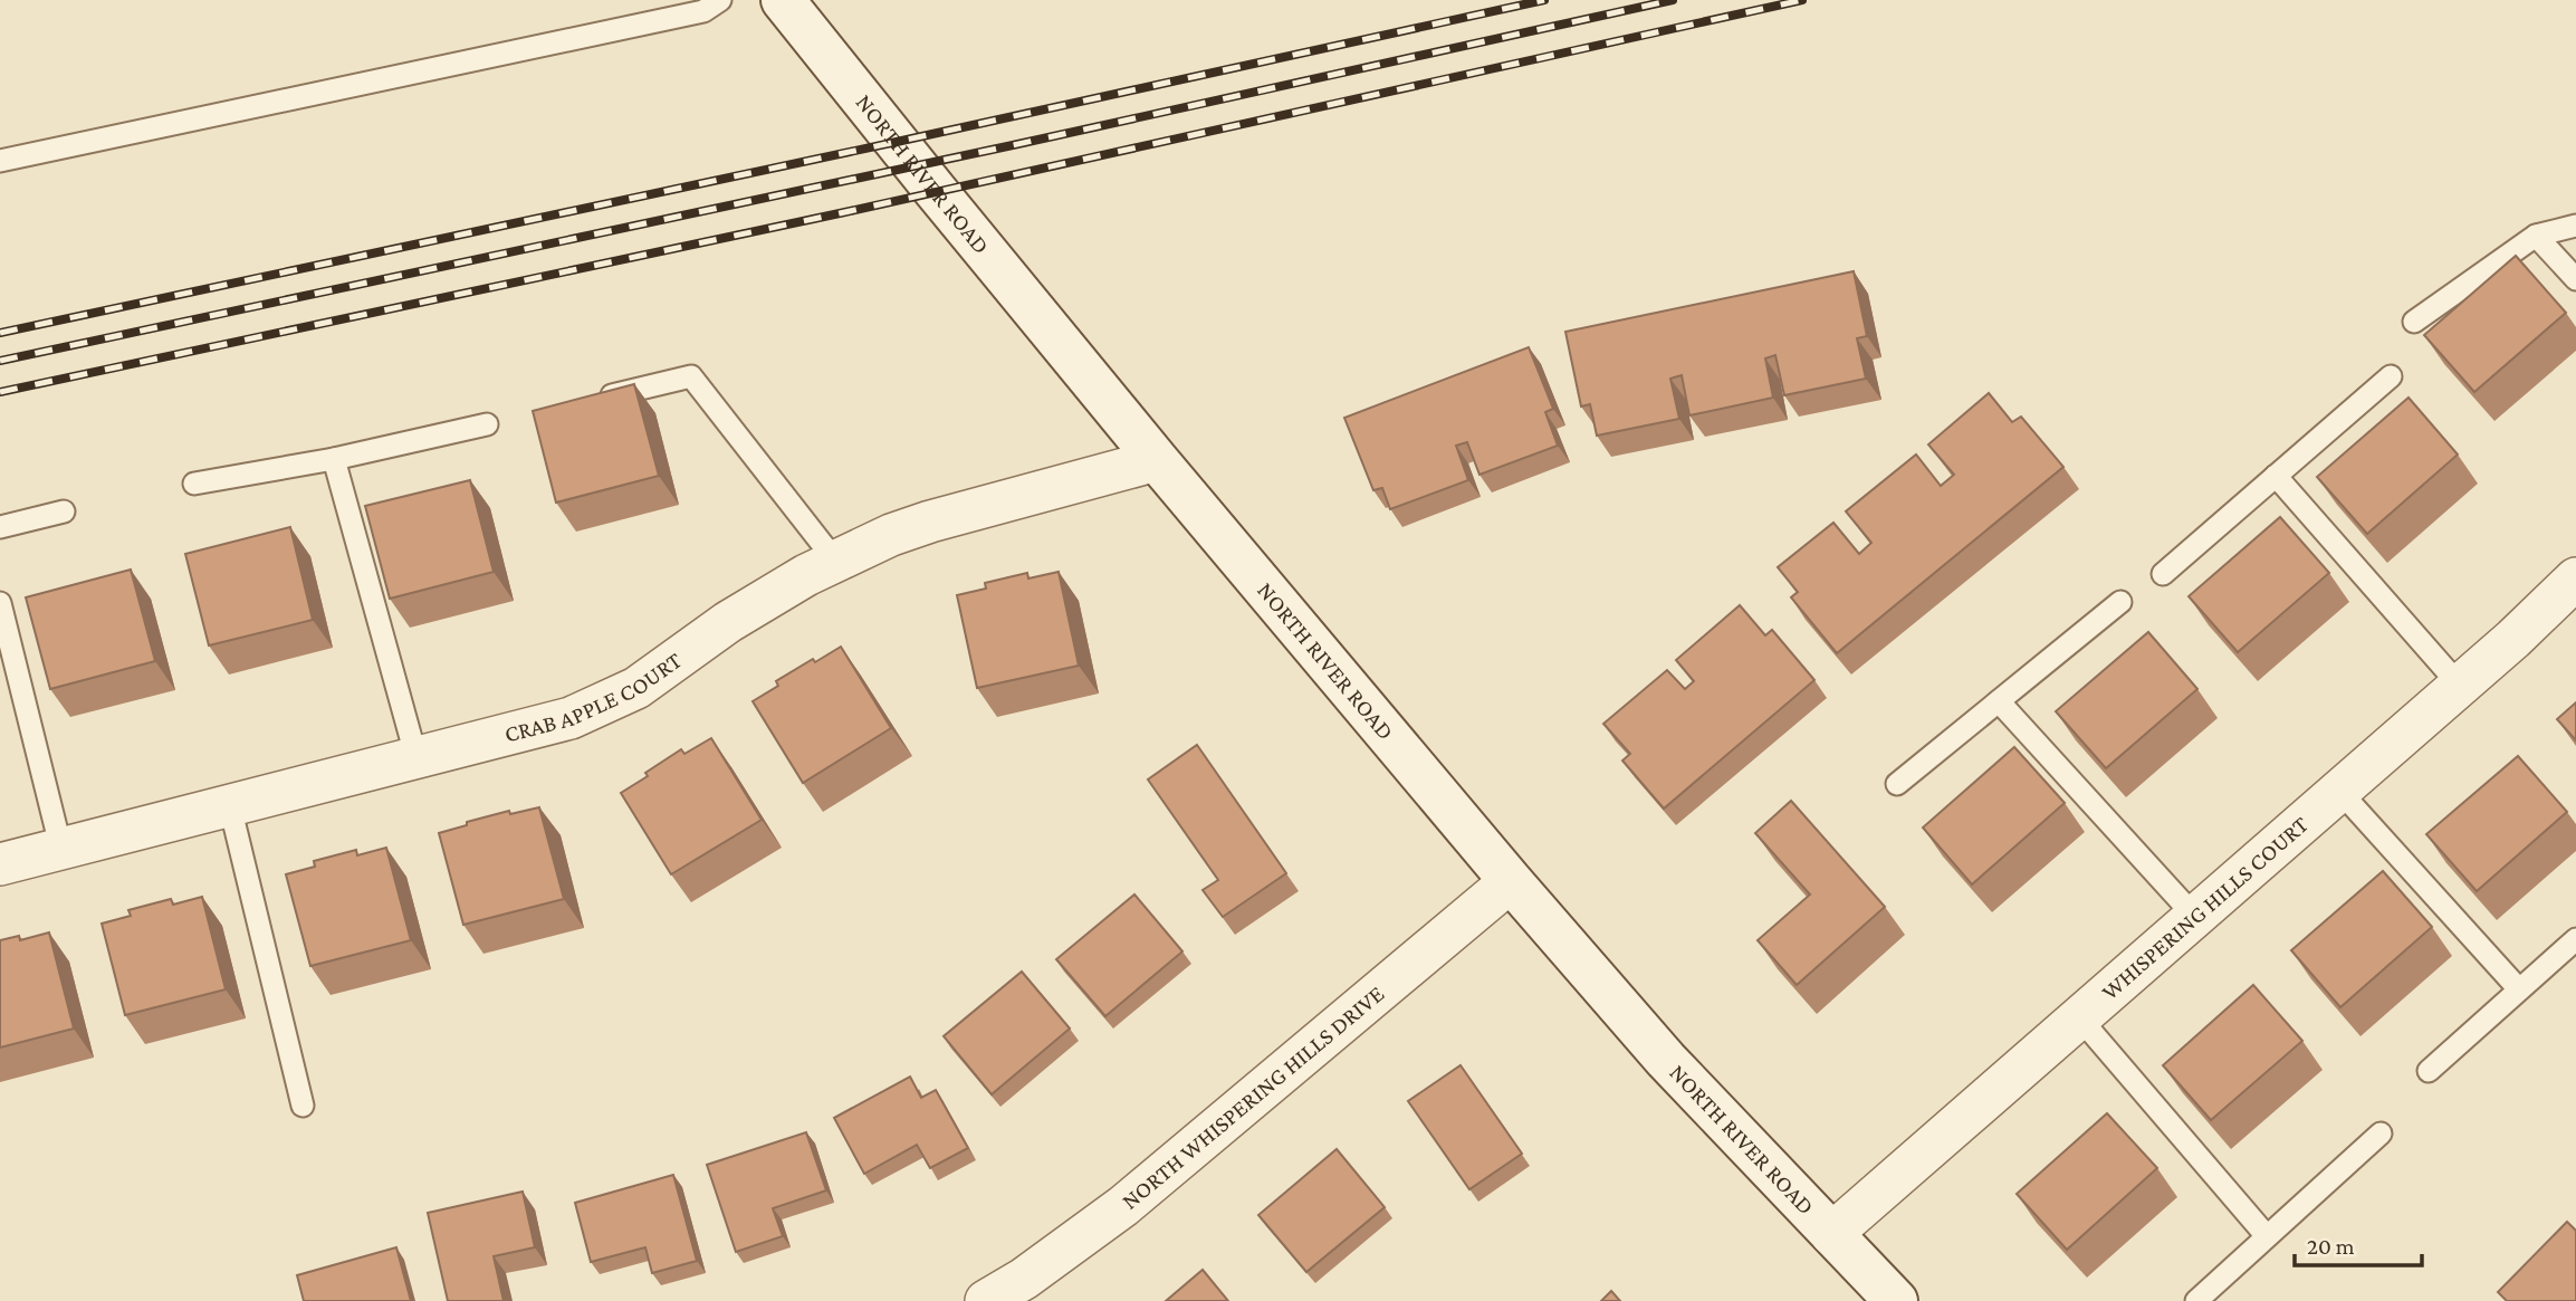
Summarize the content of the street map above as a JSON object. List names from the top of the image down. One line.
{"streets":{"street":["NORTH RIVER ROAD","CRAB APPLE COURT","WHISPERING HILLS COURT","NORTH WHISPERING HILLS DRIVE"]},"crossings":[["NORTH RIVER ROAD","CRAB APPLE COURT"],["NORTH RIVER ROAD","WHISPERING HILLS COURT"],["NORTH RIVER ROAD","NORTH WHISPERING HILLS DRIVE"]],"scale_bar":"20 m"}
